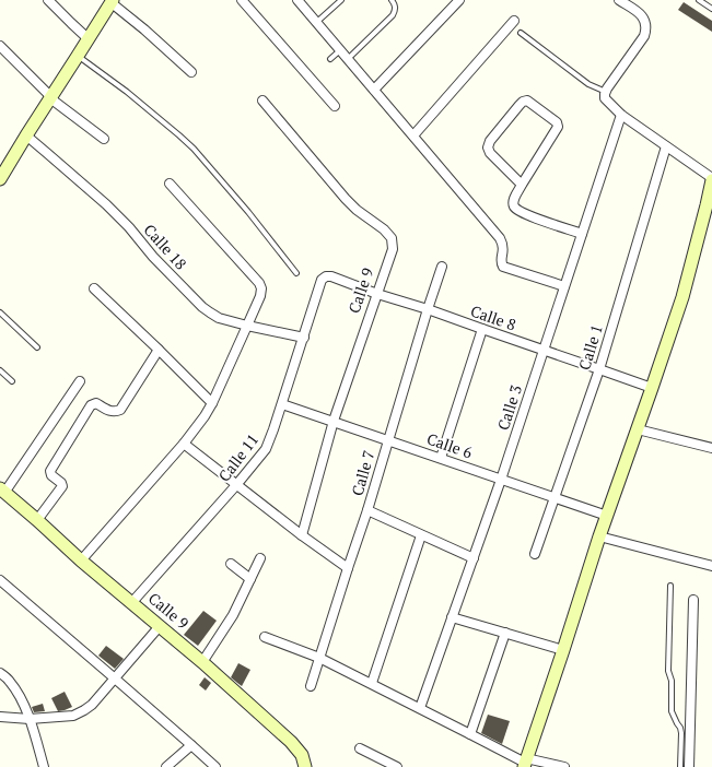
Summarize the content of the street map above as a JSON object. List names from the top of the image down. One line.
{"streets":{"main road":["Calle 9"],"street":["Calle 18","Calle 8","Calle 1","Calle 3","Calle 6","Calle 11","Calle 7"]},"crossings":[["Calle 18","Calle 11"],["Calle 9","Calle 8"],["Calle 9","Calle 6"],["Calle 9","Calle 11"],["Calle 8","Calle 1"],["Calle 8","Calle 3"],["Calle 8","Calle 11"],["Calle 8","Calle 7"],["Calle 1","Calle 6"],["Calle 3","Calle 6"],["Calle 6","Calle 11"],["Calle 6","Calle 7"]]}
